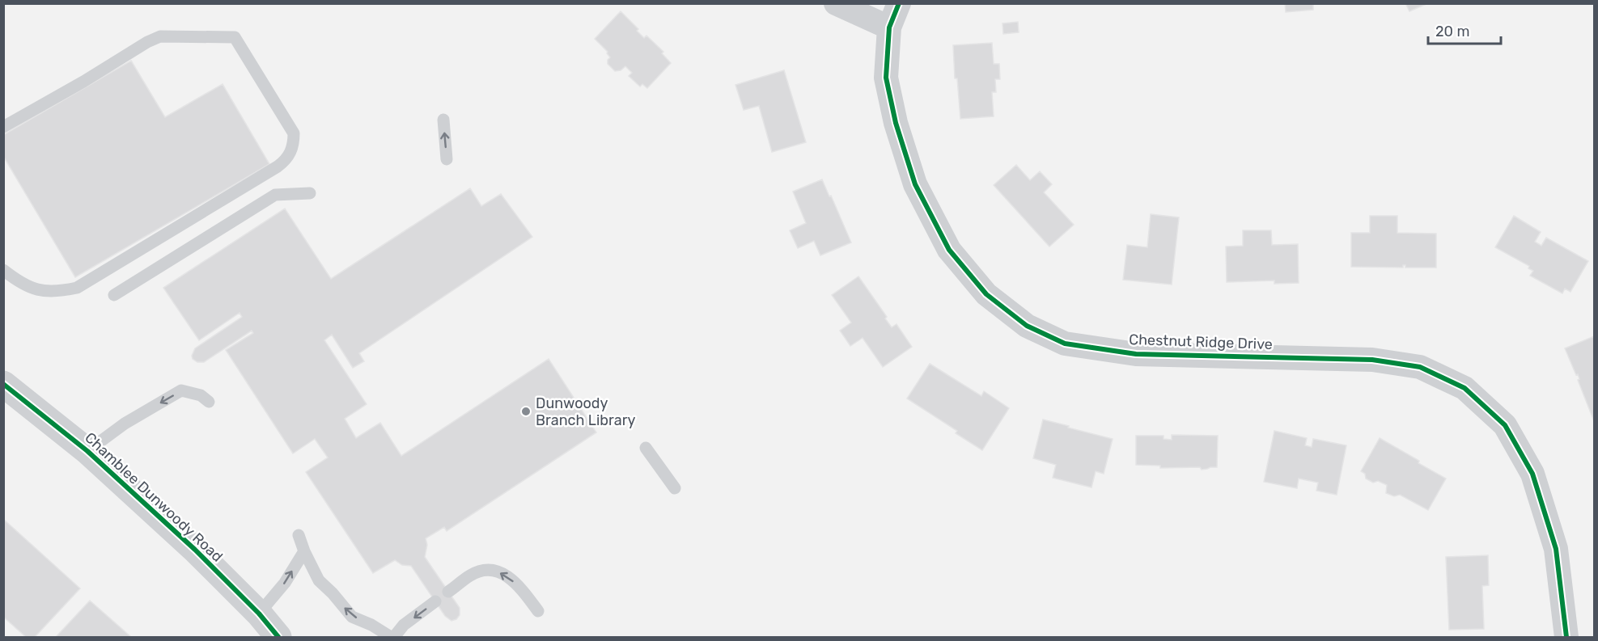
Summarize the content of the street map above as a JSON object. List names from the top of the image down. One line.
{"streets":{"street":["Chestnut Ridge Drive","Chamblee Dunwoody Road"]},"places":["Dunwoody Branch Library"],"scale_bar":"20 m"}
